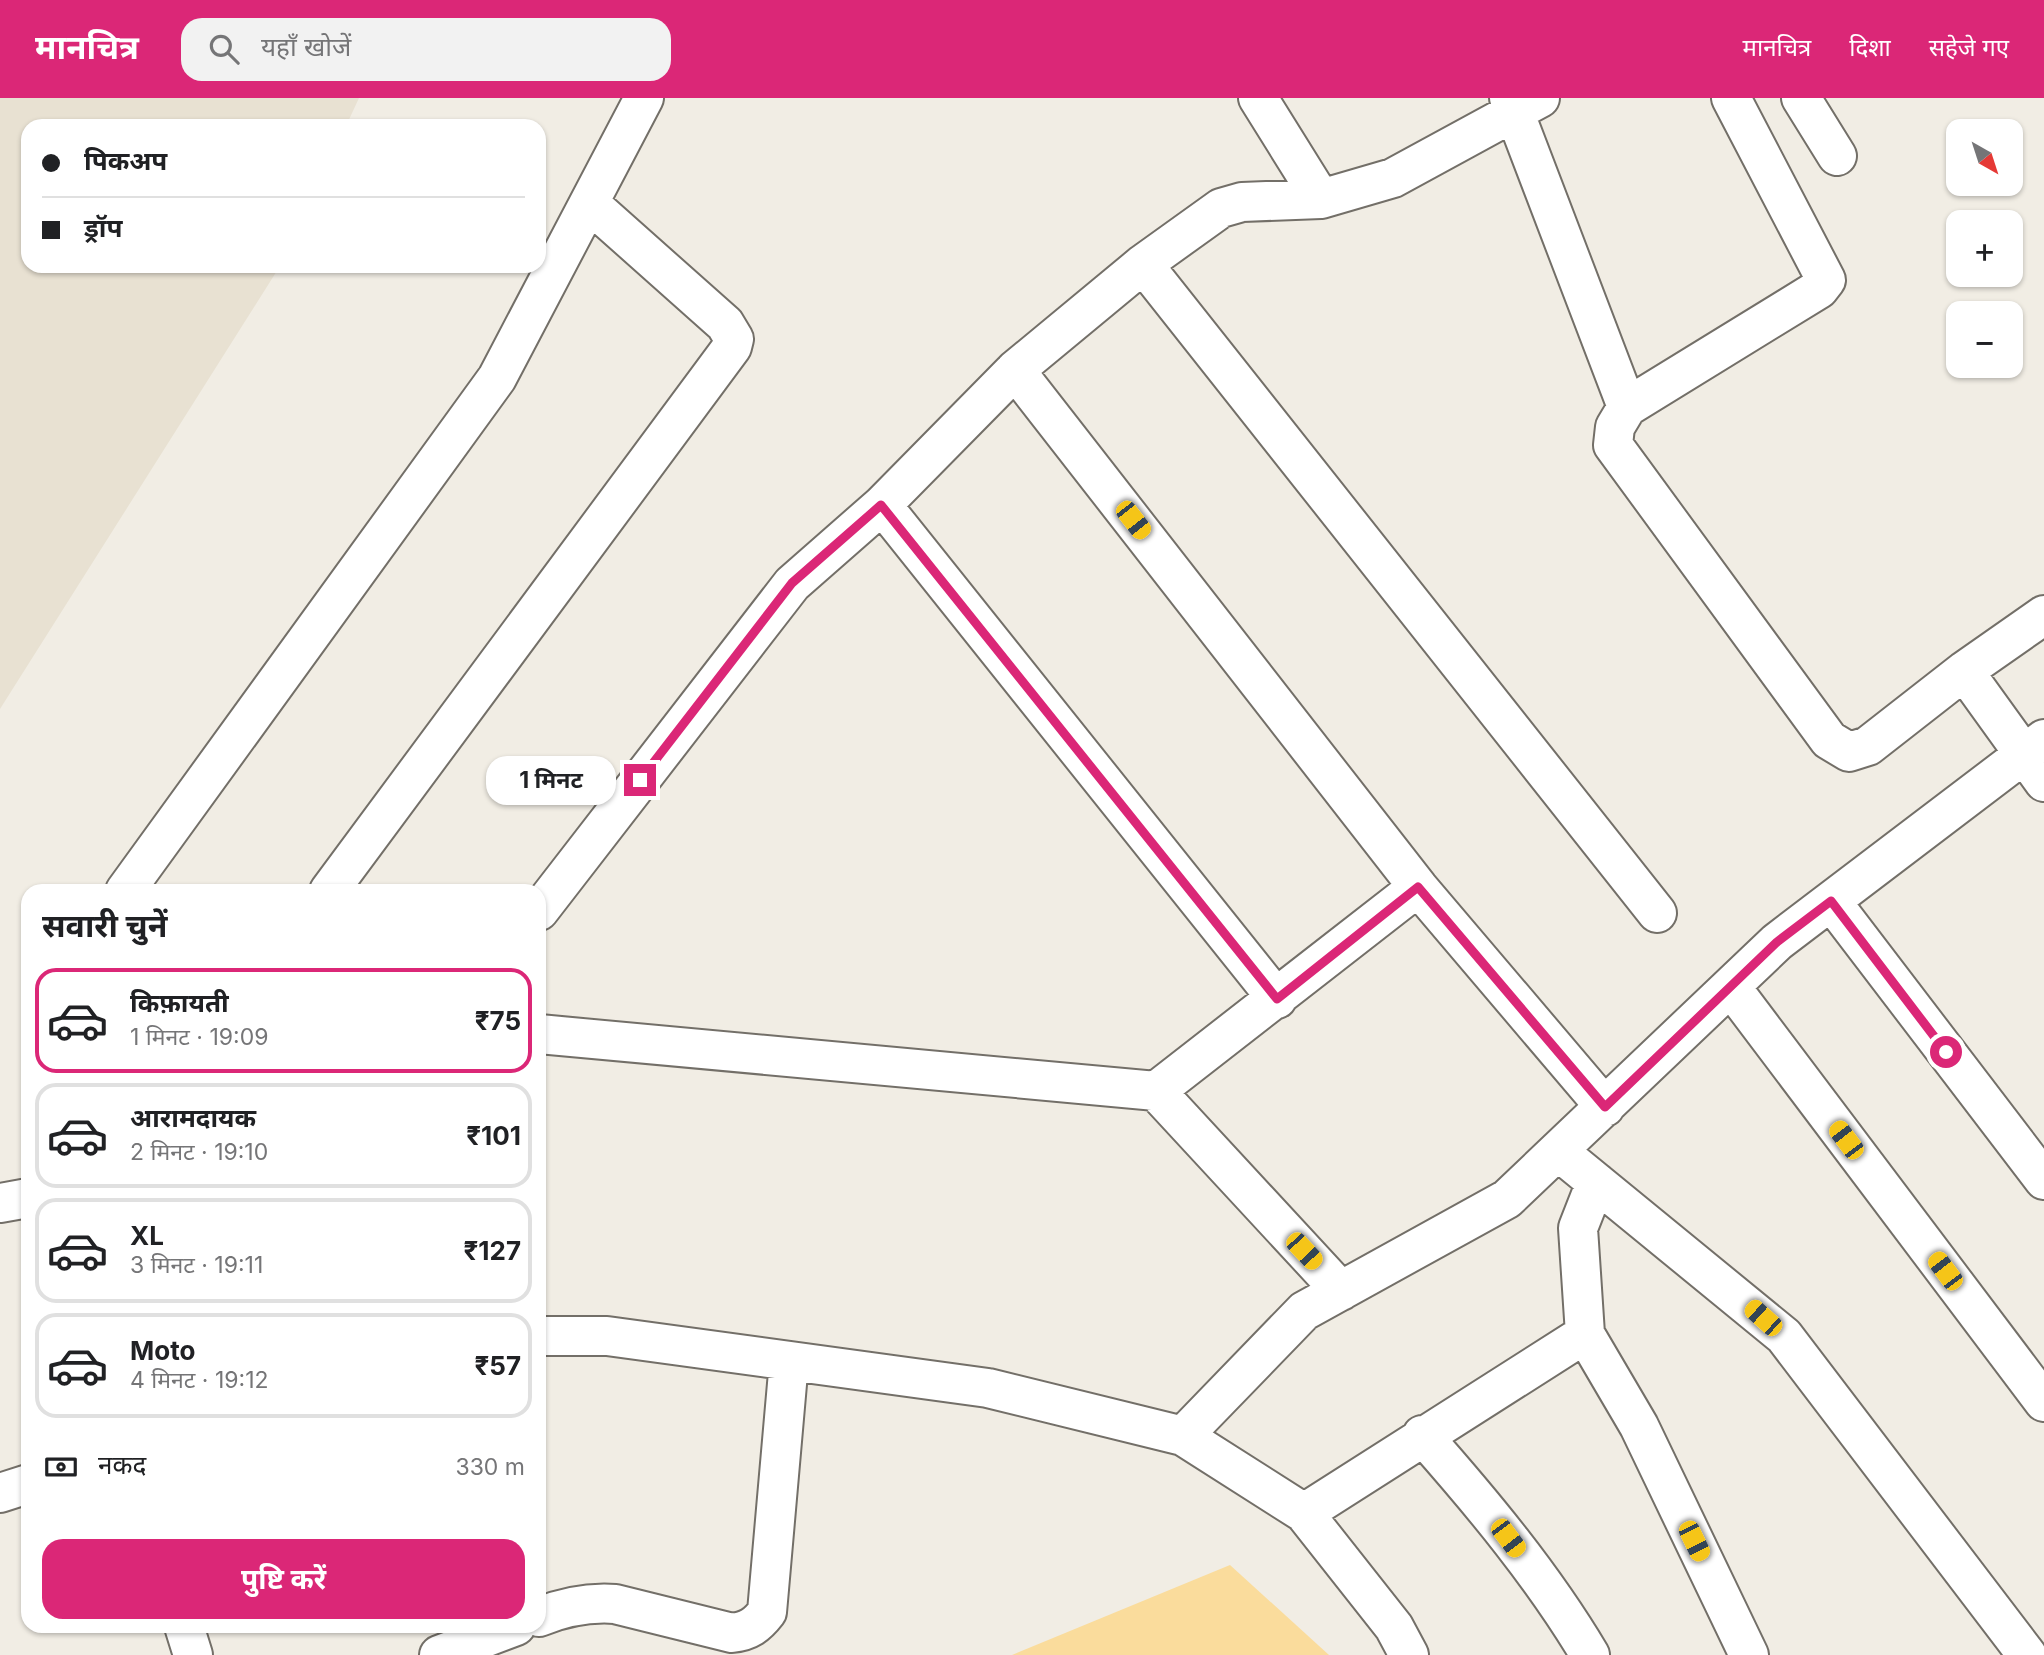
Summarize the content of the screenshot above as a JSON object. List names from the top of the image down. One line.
{"north":"bottom right","page":{"header":"मानचित्र","search":"यहाँ खोजें","nav":["मानचित्र","दिशा","सहेजे गए"],"map_buttons":["+","−"],"banner":["पिकअप","ड्रॉप"],"bubble":"1 मिनट","heading":"सवारी चुनें","list":[{"name":"किफ़ायती","note":"1 मिनट · 19:09","value":"₹75"},{"name":"आरामदायक","note":"2 मिनट · 19:10","value":"₹101"},{"name":"XL","note":"3 मिनट · 19:11","value":"₹127"},{"name":"Moto","note":"4 मिनट · 19:12","value":"₹57"}],"pay":["नकद","330 m"],"buttons":"पुष्टि करें"}}
